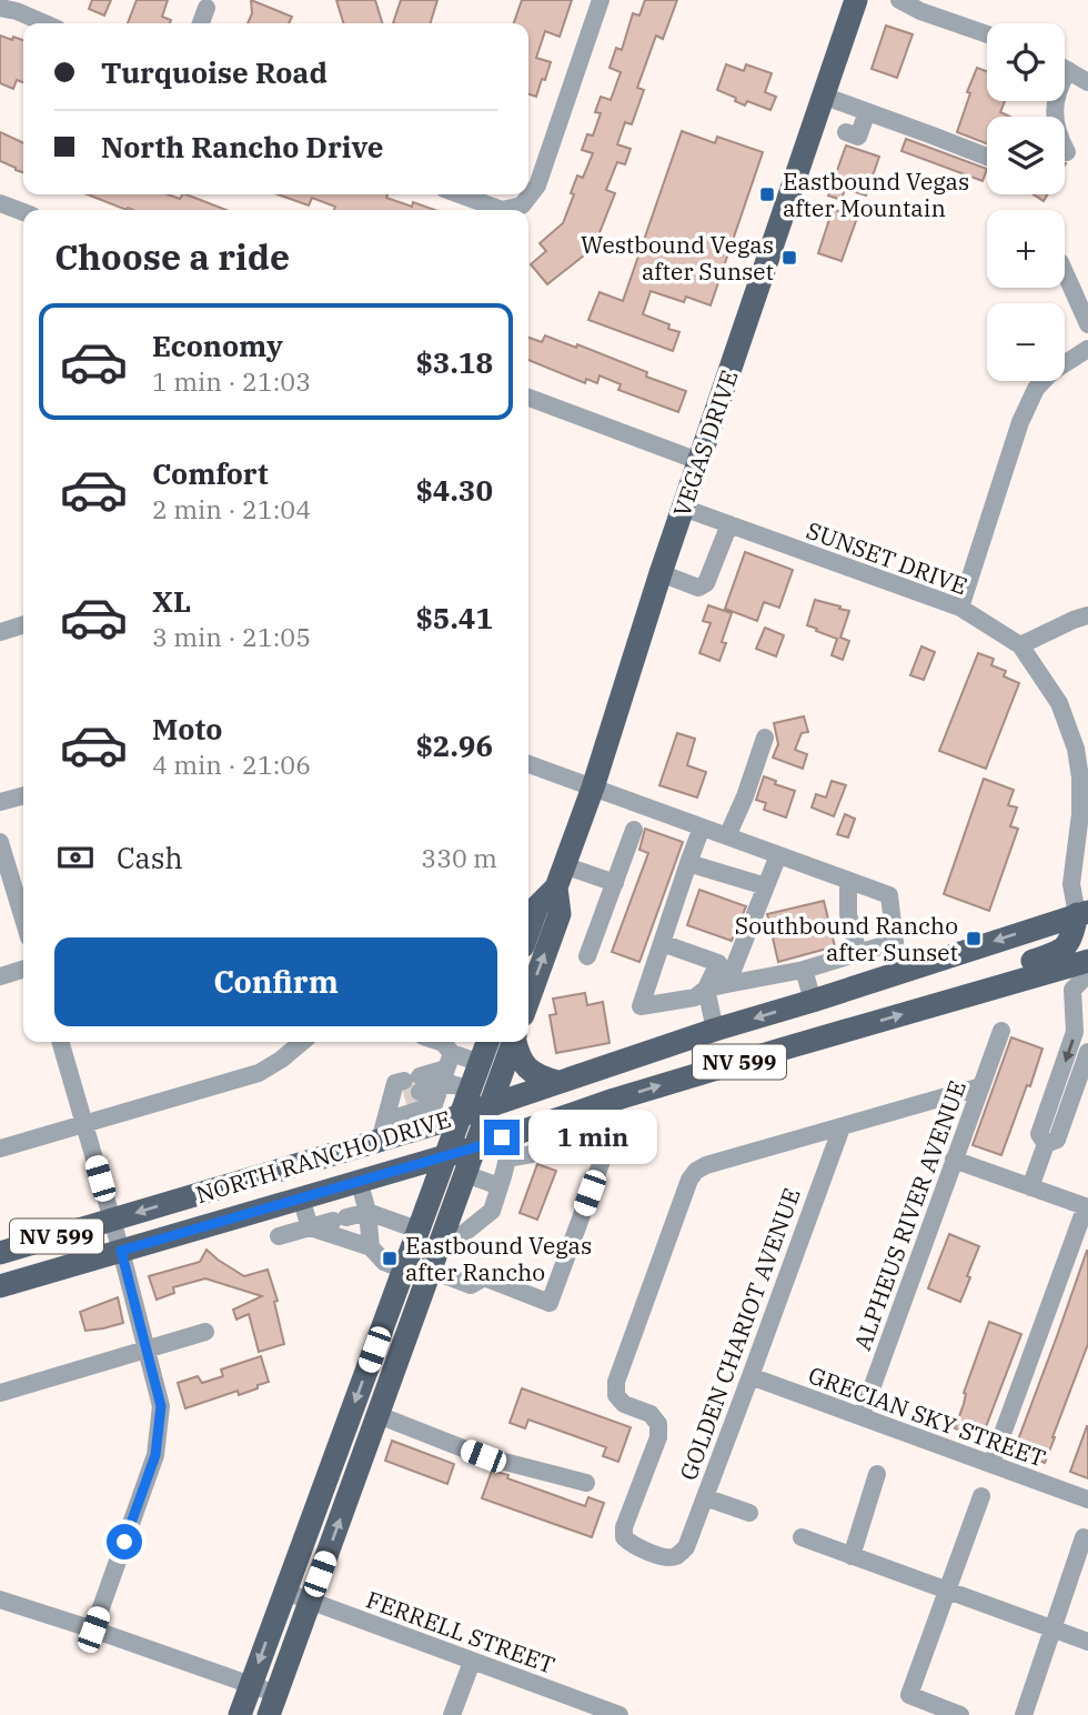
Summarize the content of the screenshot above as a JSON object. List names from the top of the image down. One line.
{"streets":{"main road":["VEGAS DRIVE","NV 599","NORTH RANCHO DRIVE"],"street":["SUNSET DRIVE","ALPHEUS RIVER AVENUE","GOLDEN CHARIOT AVENUE","GRECIAN SKY STREET","FERRELL STREET"]},"crossings":[["VEGAS DRIVE","SUNSET DRIVE"],["SUNSET DRIVE","NORTH RANCHO DRIVE"],["ALPHEUS RIVER AVENUE","GRECIAN SKY STREET"],["GOLDEN CHARIOT AVENUE","GRECIAN SKY STREET"]],"places":{"transit":["Eastbound Vegas after Mountain","Westbound Vegas after Sunset","Southbound Rancho after Sunset","Eastbound Vegas after Rancho"]},"page":{"map_buttons":["+","−"],"banner":["Turquoise Road","North Rancho Drive"],"heading":"Choose a ride","list":[{"name":"Economy","note":"1 min · 21:03","value":"$3.18"},{"name":"Comfort","note":"2 min · 21:04","value":"$4.30"},{"name":"XL","note":"3 min · 21:05","value":"$5.41"},{"name":"Moto","note":"4 min · 21:06","value":"$2.96"}],"pay":["Cash","330 m"],"buttons":"Confirm","bubble":"1 min"}}
